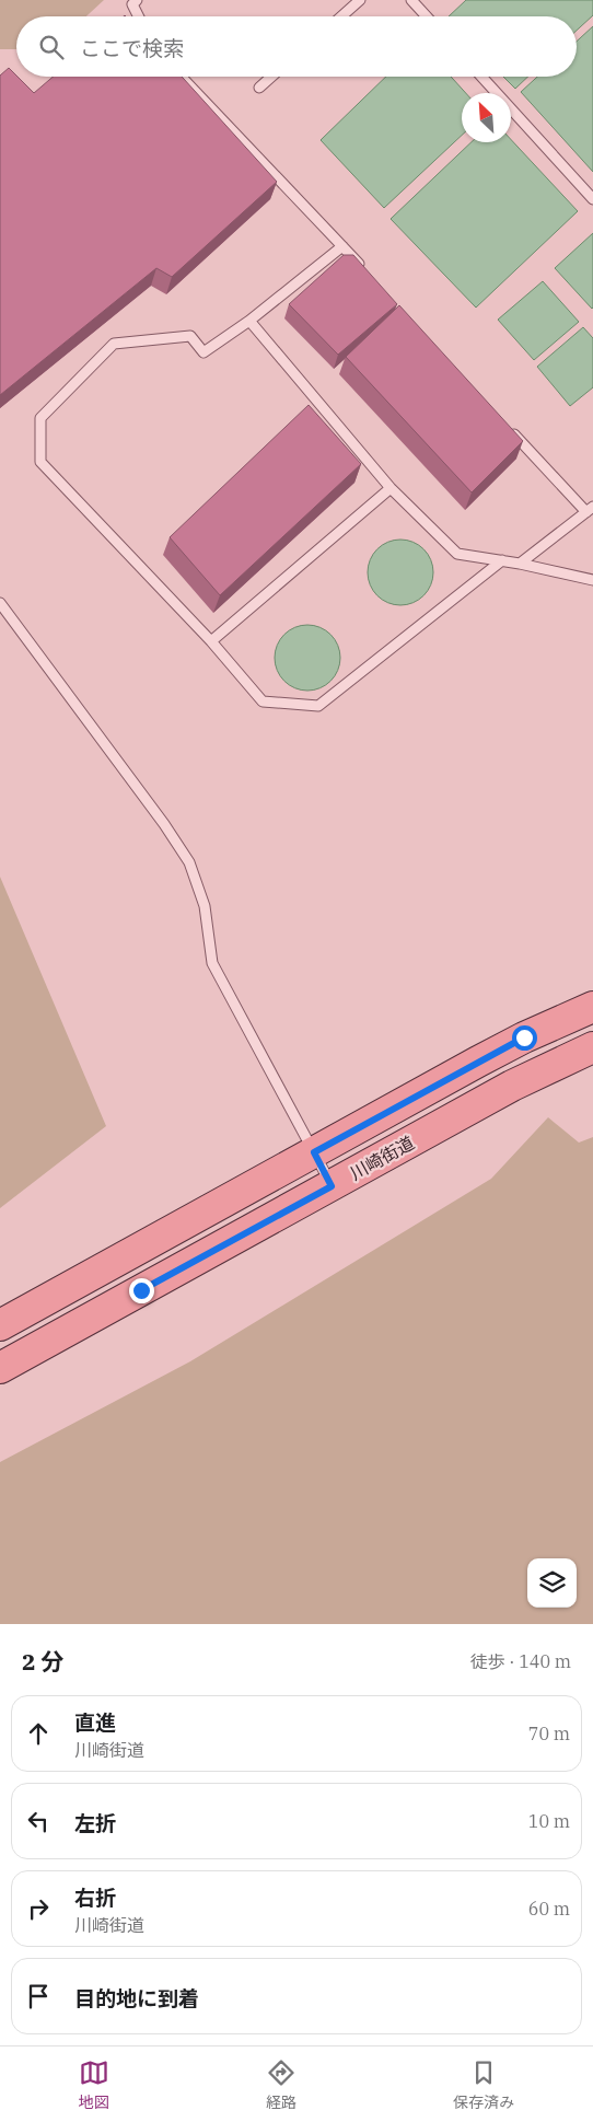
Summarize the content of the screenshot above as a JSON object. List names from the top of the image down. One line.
{"streets":{"main road":["川崎街道"]},"north":"top left","page":{"search":"ここで検索","heading":["2 分","徒歩 · 140 m"],"list":[["直進","川崎街道","70 m"],["左折","10 m"],["右折","川崎街道","60 m"],"目的地に到着"],"nav":["地図","経路","保存済み"]}}
